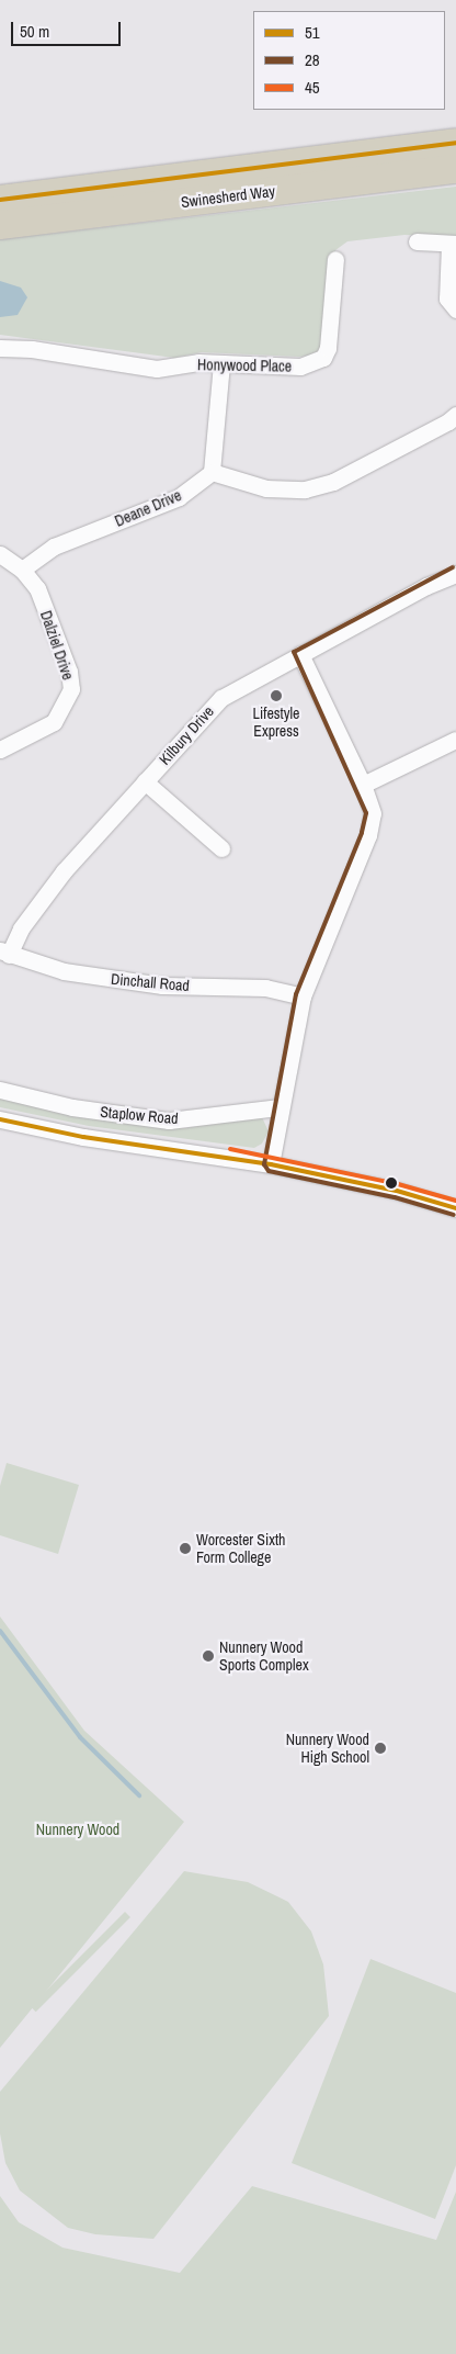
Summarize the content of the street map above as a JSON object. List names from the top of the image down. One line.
{"streets":{"highway":["Swinesherd Way"],"street":["Honywood Place","Deane Drive","Dalziel Drive","Kilbury Drive","Dinchall Road","Staplow Road"]},"crossings":[["Deane Drive","Dalziel Drive"],["Kilbury Drive","Dinchall Road"]],"parks":["Nunnery Wood"],"places":["Lifestyle Express","Worcester Sixth Form College","Nunnery Wood Sports Complex","Nunnery Wood High School"],"lines":["transit line 51","transit line 28","transit line 45"],"legend":["51","28","45"],"scale_bar":"50 m"}
